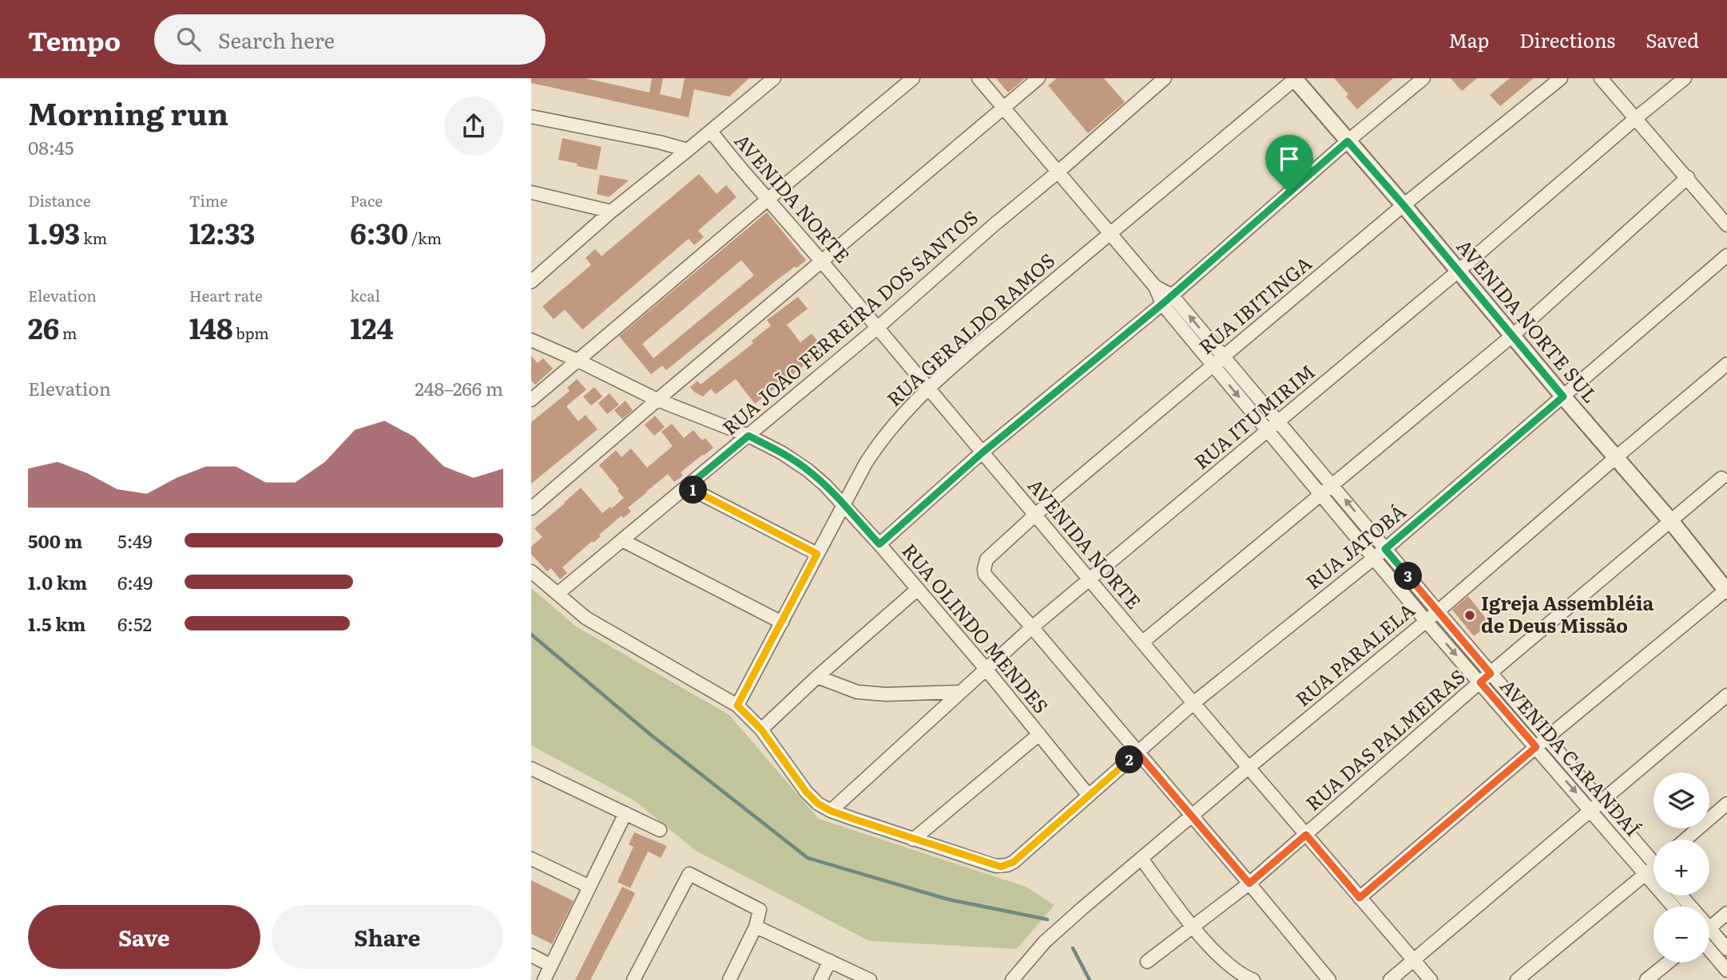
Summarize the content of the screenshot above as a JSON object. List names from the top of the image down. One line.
{"streets":{"street":["AVENIDA NORTE","RUA IBITINGA","AVENIDA NORTE SUL","RUA JOÃO FERREIRA DOS SANTOS","RUA GERALDO RAMOS","RUA ITUMIRIM","RUA JATOBÁ","RUA OLINDO MENDES","RUA PARALELA","RUA DAS PALMEIRAS","AVENIDA CARANDAÍ"]},"crossings":[["AVENIDA NORTE","RUA IBITINGA"],["AVENIDA NORTE","RUA JOÃO FERREIRA DOS SANTOS"],["AVENIDA NORTE","RUA GERALDO RAMOS"],["AVENIDA NORTE","RUA ITUMIRIM"],["AVENIDA NORTE","RUA JATOBÁ"],["AVENIDA NORTE","RUA PARALELA"],["AVENIDA NORTE","RUA DAS PALMEIRAS"],["RUA IBITINGA","AVENIDA NORTE SUL"],["RUA IBITINGA","RUA ITUMIRIM"],["RUA IBITINGA","AVENIDA CARANDAÍ"],["AVENIDA NORTE SUL","RUA GERALDO RAMOS"],["AVENIDA NORTE SUL","RUA ITUMIRIM"],["AVENIDA NORTE SUL","RUA JATOBÁ"],["AVENIDA NORTE SUL","RUA PARALELA"],["AVENIDA NORTE SUL","RUA DAS PALMEIRAS"],["RUA JOÃO FERREIRA DOS SANTOS","RUA OLINDO MENDES"],["RUA JOÃO FERREIRA DOS SANTOS","AVENIDA CARANDAÍ"],["RUA GERALDO RAMOS","RUA OLINDO MENDES"],["RUA GERALDO RAMOS","AVENIDA CARANDAÍ"],["RUA ITUMIRIM","RUA OLINDO MENDES"],["RUA ITUMIRIM","AVENIDA CARANDAÍ"],["RUA JATOBÁ","RUA OLINDO MENDES"],["RUA JATOBÁ","AVENIDA CARANDAÍ"],["RUA PARALELA","AVENIDA CARANDAÍ"],["RUA DAS PALMEIRAS","AVENIDA CARANDAÍ"]],"places":["Igreja Assembléia de Deus Missão"],"page":{"header":"Tempo","search":"Search here","nav":["Map","Directions","Saved"],"heading":["Morning run","08:45"],"stats":[["Distance","1.93 km"],["Time","12:33"],["Pace","6:30 /km"],["Elevation","26 m"],["Heart rate","148 bpm"],["kcal","124"]],"chart":["Elevation","248–266 m"],"pins":["1","3","2"],"list":[{"name":"500 m","note":"5:49"},{"name":"1.0 km","note":"6:49"},{"name":"1.5 km","note":"6:52"}],"map_buttons":["+","−"],"buttons":["Save","Share"]}}
